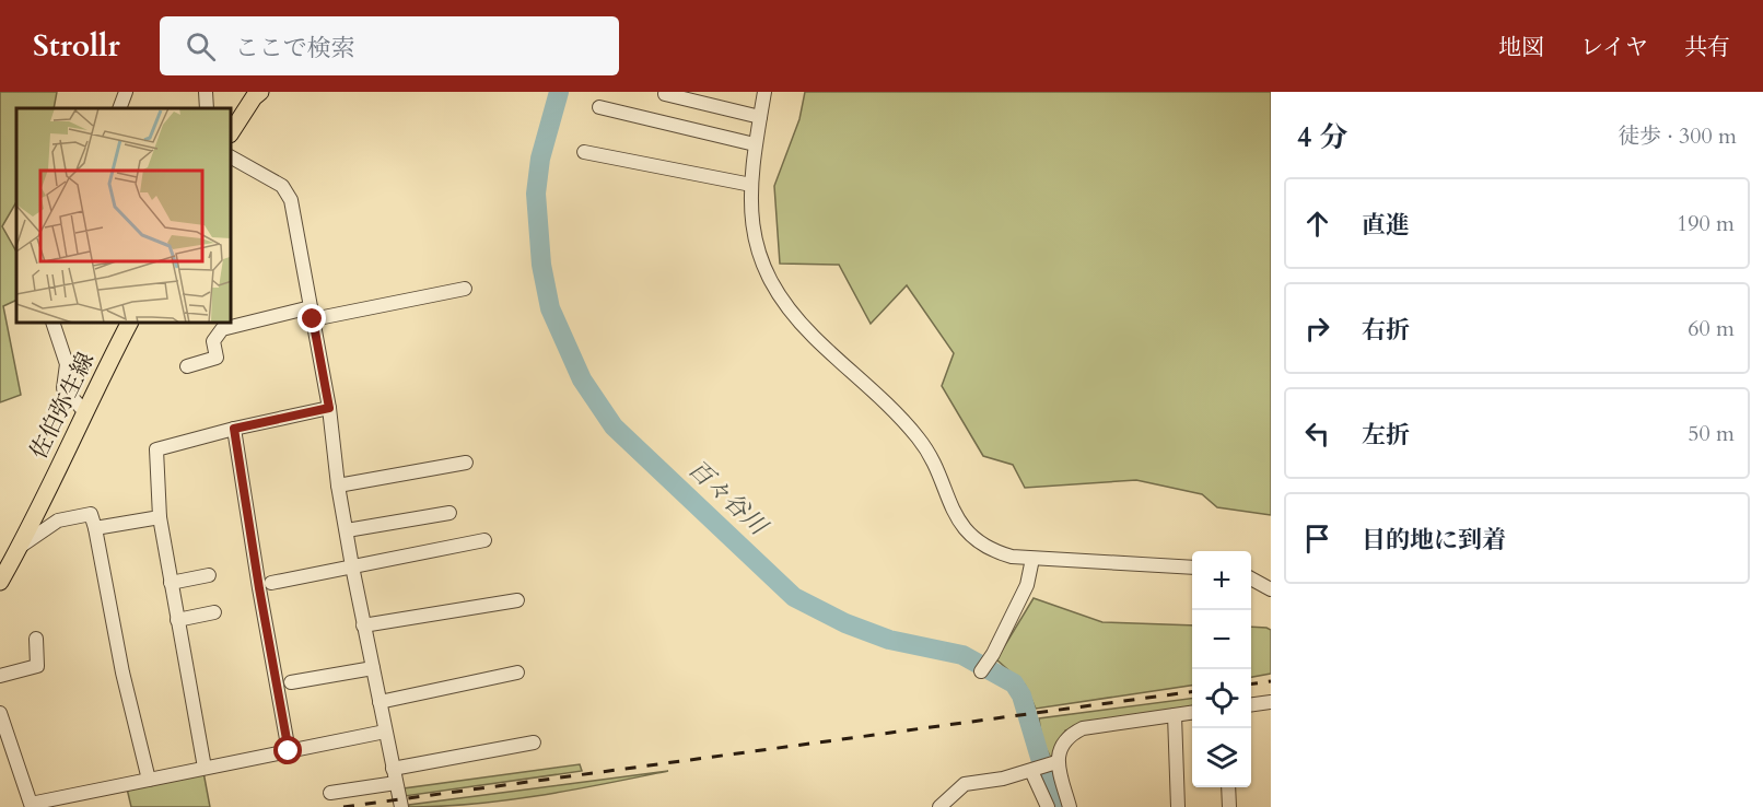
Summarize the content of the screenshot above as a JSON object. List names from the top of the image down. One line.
{"streets":{"main road":["佐伯弥生線"]},"water":["百々谷川"],"page":{"header":"Strollr","search":"ここで検索","nav":["地図","レイヤ","共有"],"heading":["4 分","徒歩 · 300 m"],"list":[["直進","190 m"],["右折","60 m"],["左折","50 m"],"目的地に到着"],"map_buttons":["+","−"]}}
